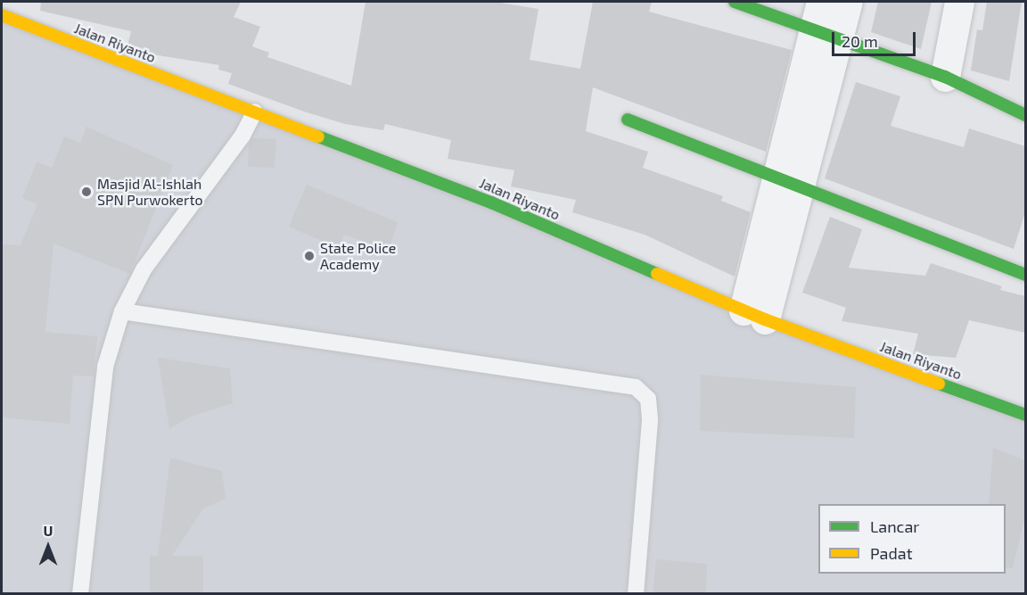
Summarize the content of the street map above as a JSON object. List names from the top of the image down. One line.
{"streets":{"street":["Jalan Riyanto"]},"places":["Masjid Al-Ishlah SPN Purwokerto","State Police Academy"],"legend":["Lancar","Padat"],"scale_bar":"20 m","north":"top"}
